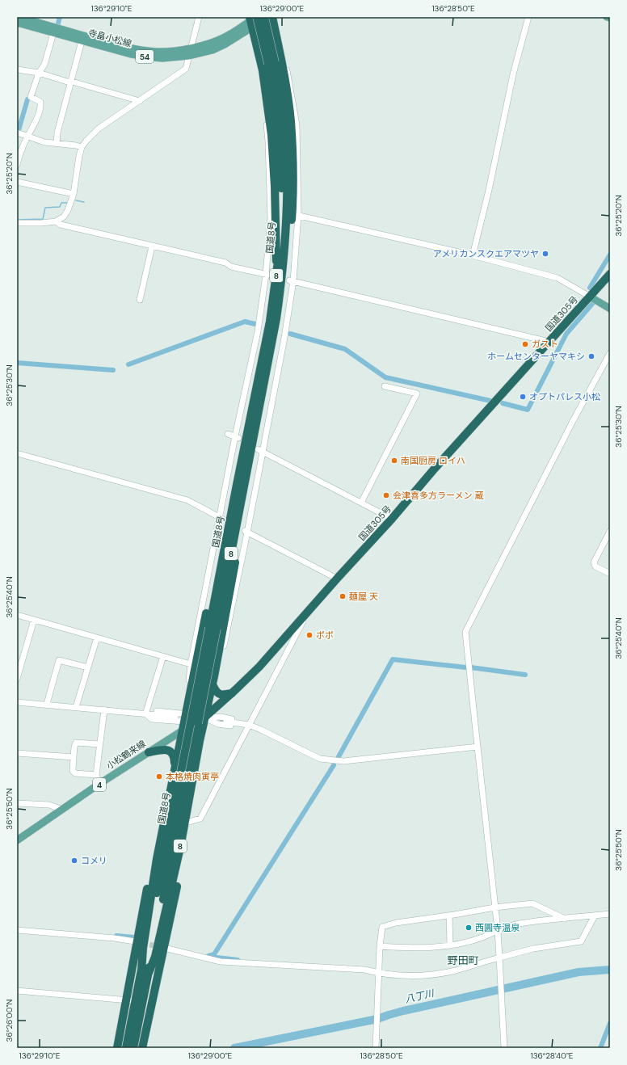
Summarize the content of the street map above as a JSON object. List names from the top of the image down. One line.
{"streets":{"highway":["国道8号","8","国道305号"],"main road":["寺畠小松線","54","小松鶴来線","4"]},"crossings":[["寺畠小松線","国道8号"],["寺畠小松線","8"],["国道8号","8"],["8","国道305号"],["8","小松鶴来線"],["国道305号","小松鶴来線"]],"districts":["野田町"],"water":["八丁川"],"places":["アメリカンスクエアマツヤ","ガスト","ホームセンターヤマキシ","オプトパレス小松","南国厨房 ロイハ","会津喜多方ラーメン 蔵","麺屋 天","ポポ","本格焼肉寅亭","コメリ","西圓寺温泉"],"coordinates":["136°29'10\"E","136°29'00\"E","136°28'50\"E","36°25'20\"N","36°25'30\"N","36°25'40\"N","36°25'50\"N","36°26'00\"N","136°28'40\"E"]}
